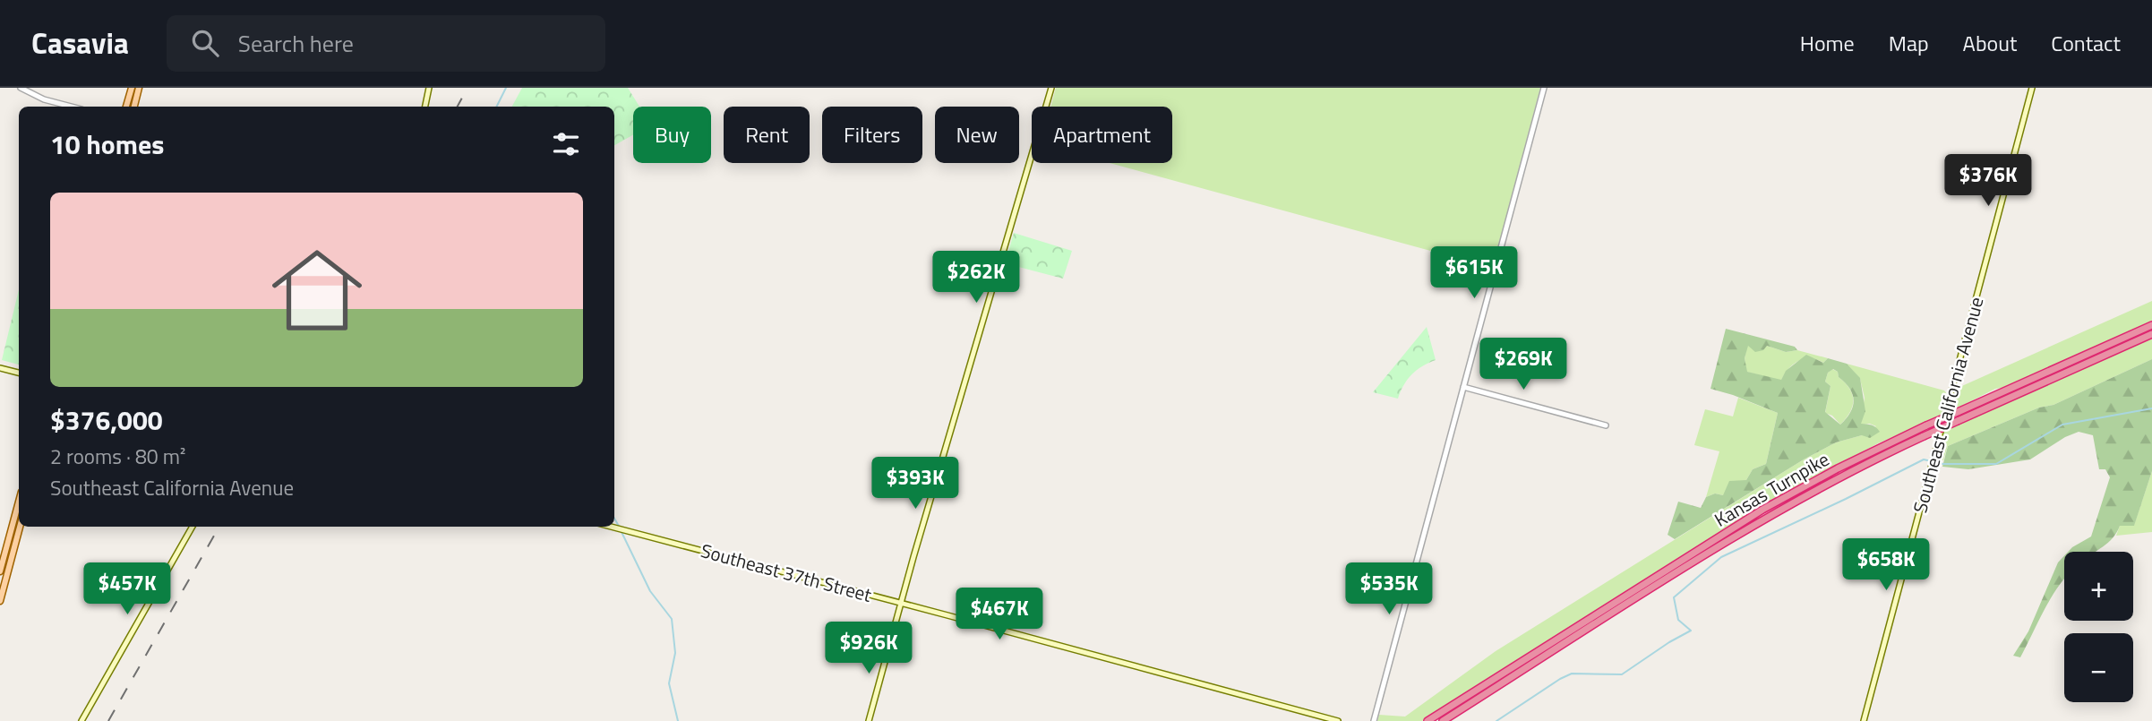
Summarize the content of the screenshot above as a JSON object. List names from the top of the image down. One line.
{"streets":{"highway":["Kansas Turnpike"],"main road":["Southeast California Avenue","Southeast 37th Street"]},"page":{"header":"Casavia","search":"Search here","nav":["Home","Map","About","Contact"],"chip":["Buy","Rent","Filters","New","Apartment"],"heading":"10 homes","price":["$376K","$615K","$262K","$269K","$393K","$658K","$457K","$535K","$467K","$926K"],"list":[{"name":"$376,000","note":"2 rooms · 80 m² · Southeast California Avenue"}],"map_buttons":["+","−"]}}
